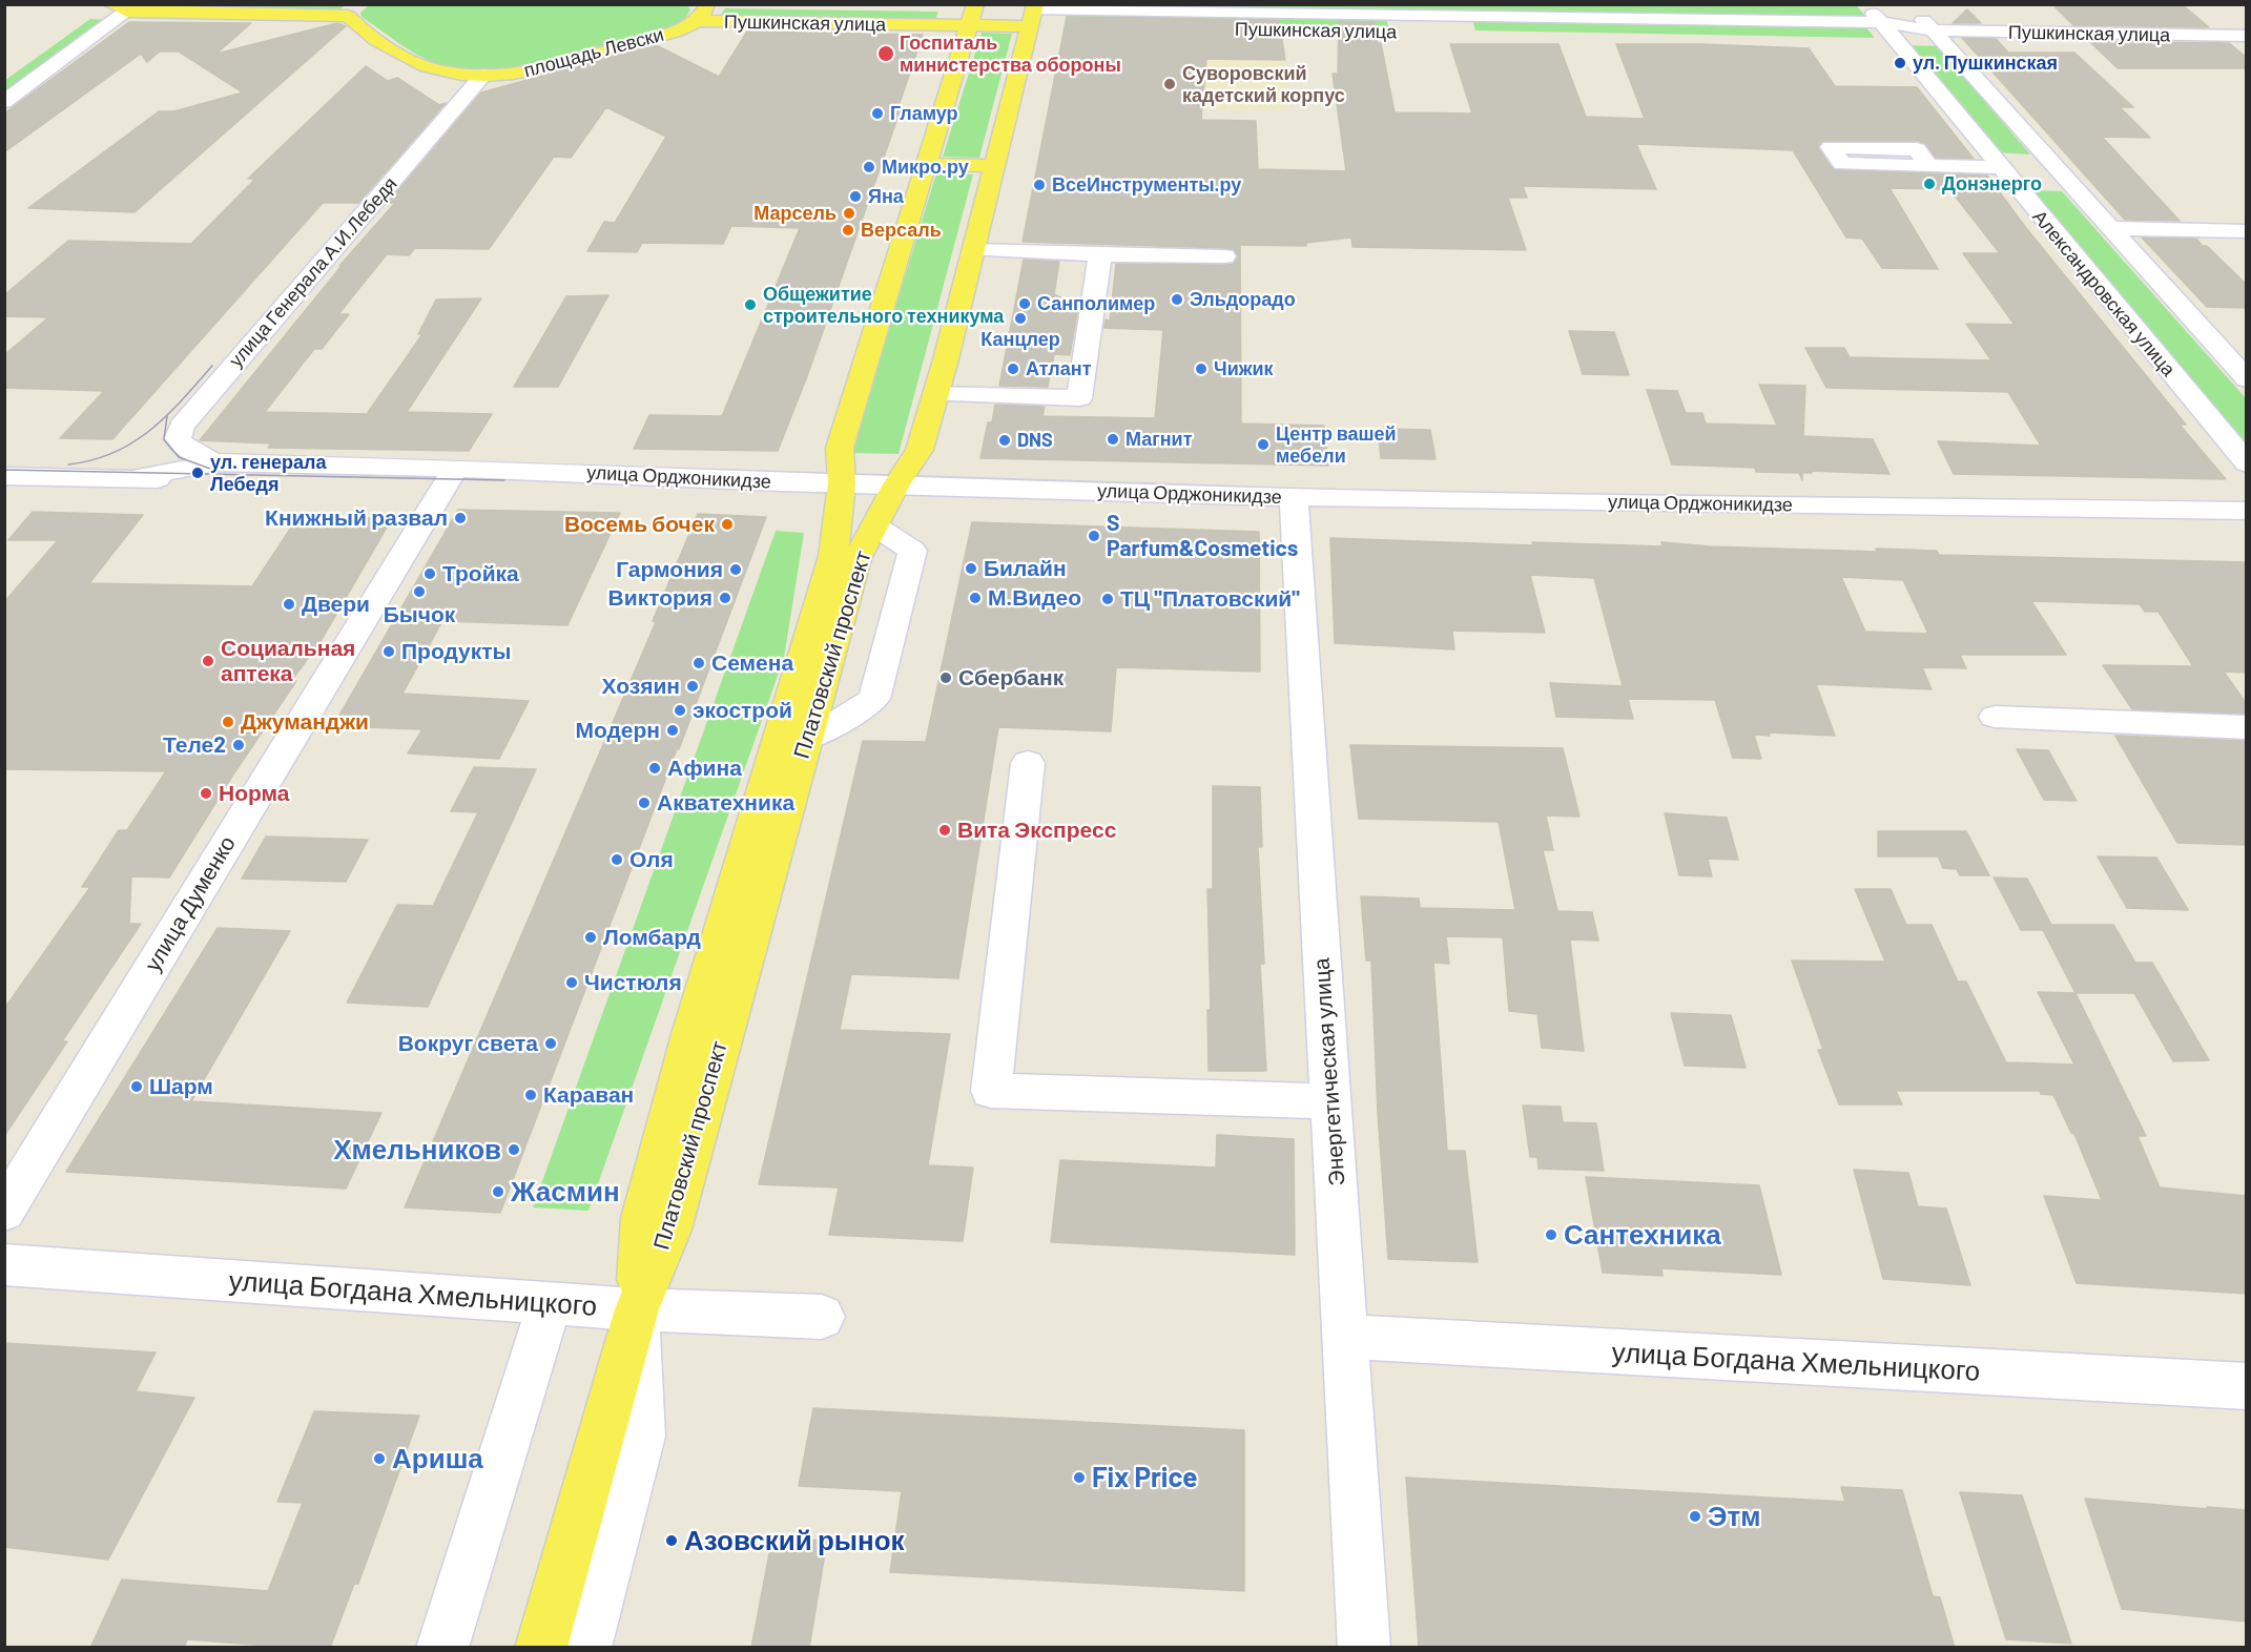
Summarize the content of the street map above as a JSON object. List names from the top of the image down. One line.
{"streets":{"main road":["Пушкинская улица","площадь Левски","Платовский проспект"],"street":["улица Генерала А.И.Лебедя","Александровская улица","улица Орджоникидзе","улица Думенко","Энергетическая улица","улица Богдана Хмельницкого"]},"crossings":[["Пушкинская улица","площадь Левски"],["Пушкинская улица","Александровская улица"],["Пушкинская улица","Платовский проспект"],["площадь Левски","улица Генерала А.И.Лебедя"],["улица Генерала А.И.Лебедя","улица Орджоникидзе"],["улица Орджоникидзе","Платовский проспект"],["улица Орджоникидзе","улица Думенко"],["улица Орджоникидзе","Энергетическая улица"],["Платовский проспект","улица Богдана Хмельницкого"],["Энергетическая улица","улица Богдана Хмельницкого"]],"places":["Госпиталь министерства обороны","ул. Пушкинская","Суворовский кадетский корпус","Гламур","Микро.ру","Донэнерго","ВсеИнструменты.ру","Яна","Марсель","Версаль","Эльдорадо","Санполимер","Общежитие строительного техникума","Канцлер","Атлант","Чижик","Магнит","DNS","Центр вашей мебели","ул. генерала Лебедя","Книжный развал","Восемь бочек","S Parfum&Cosmetics","Билайн","Гармония","Тройка","Бычок","Виктория","М.Видео","ТЦ \"Платовский\"","Двери","Продукты","Социальная аптека","Семена","Сбербанк","Хозяин","экострой","Джуманджи","Модерн","Теле2","Афина","Норма","Акватехника","Вита Экспресс","Оля","Ломбард","Чистюля","Вокруг света","Шарм","Караван","Хмельников","Жасмин","Сантехника","Ариша","Fix Price","Этм","Азовский рынок"]}
